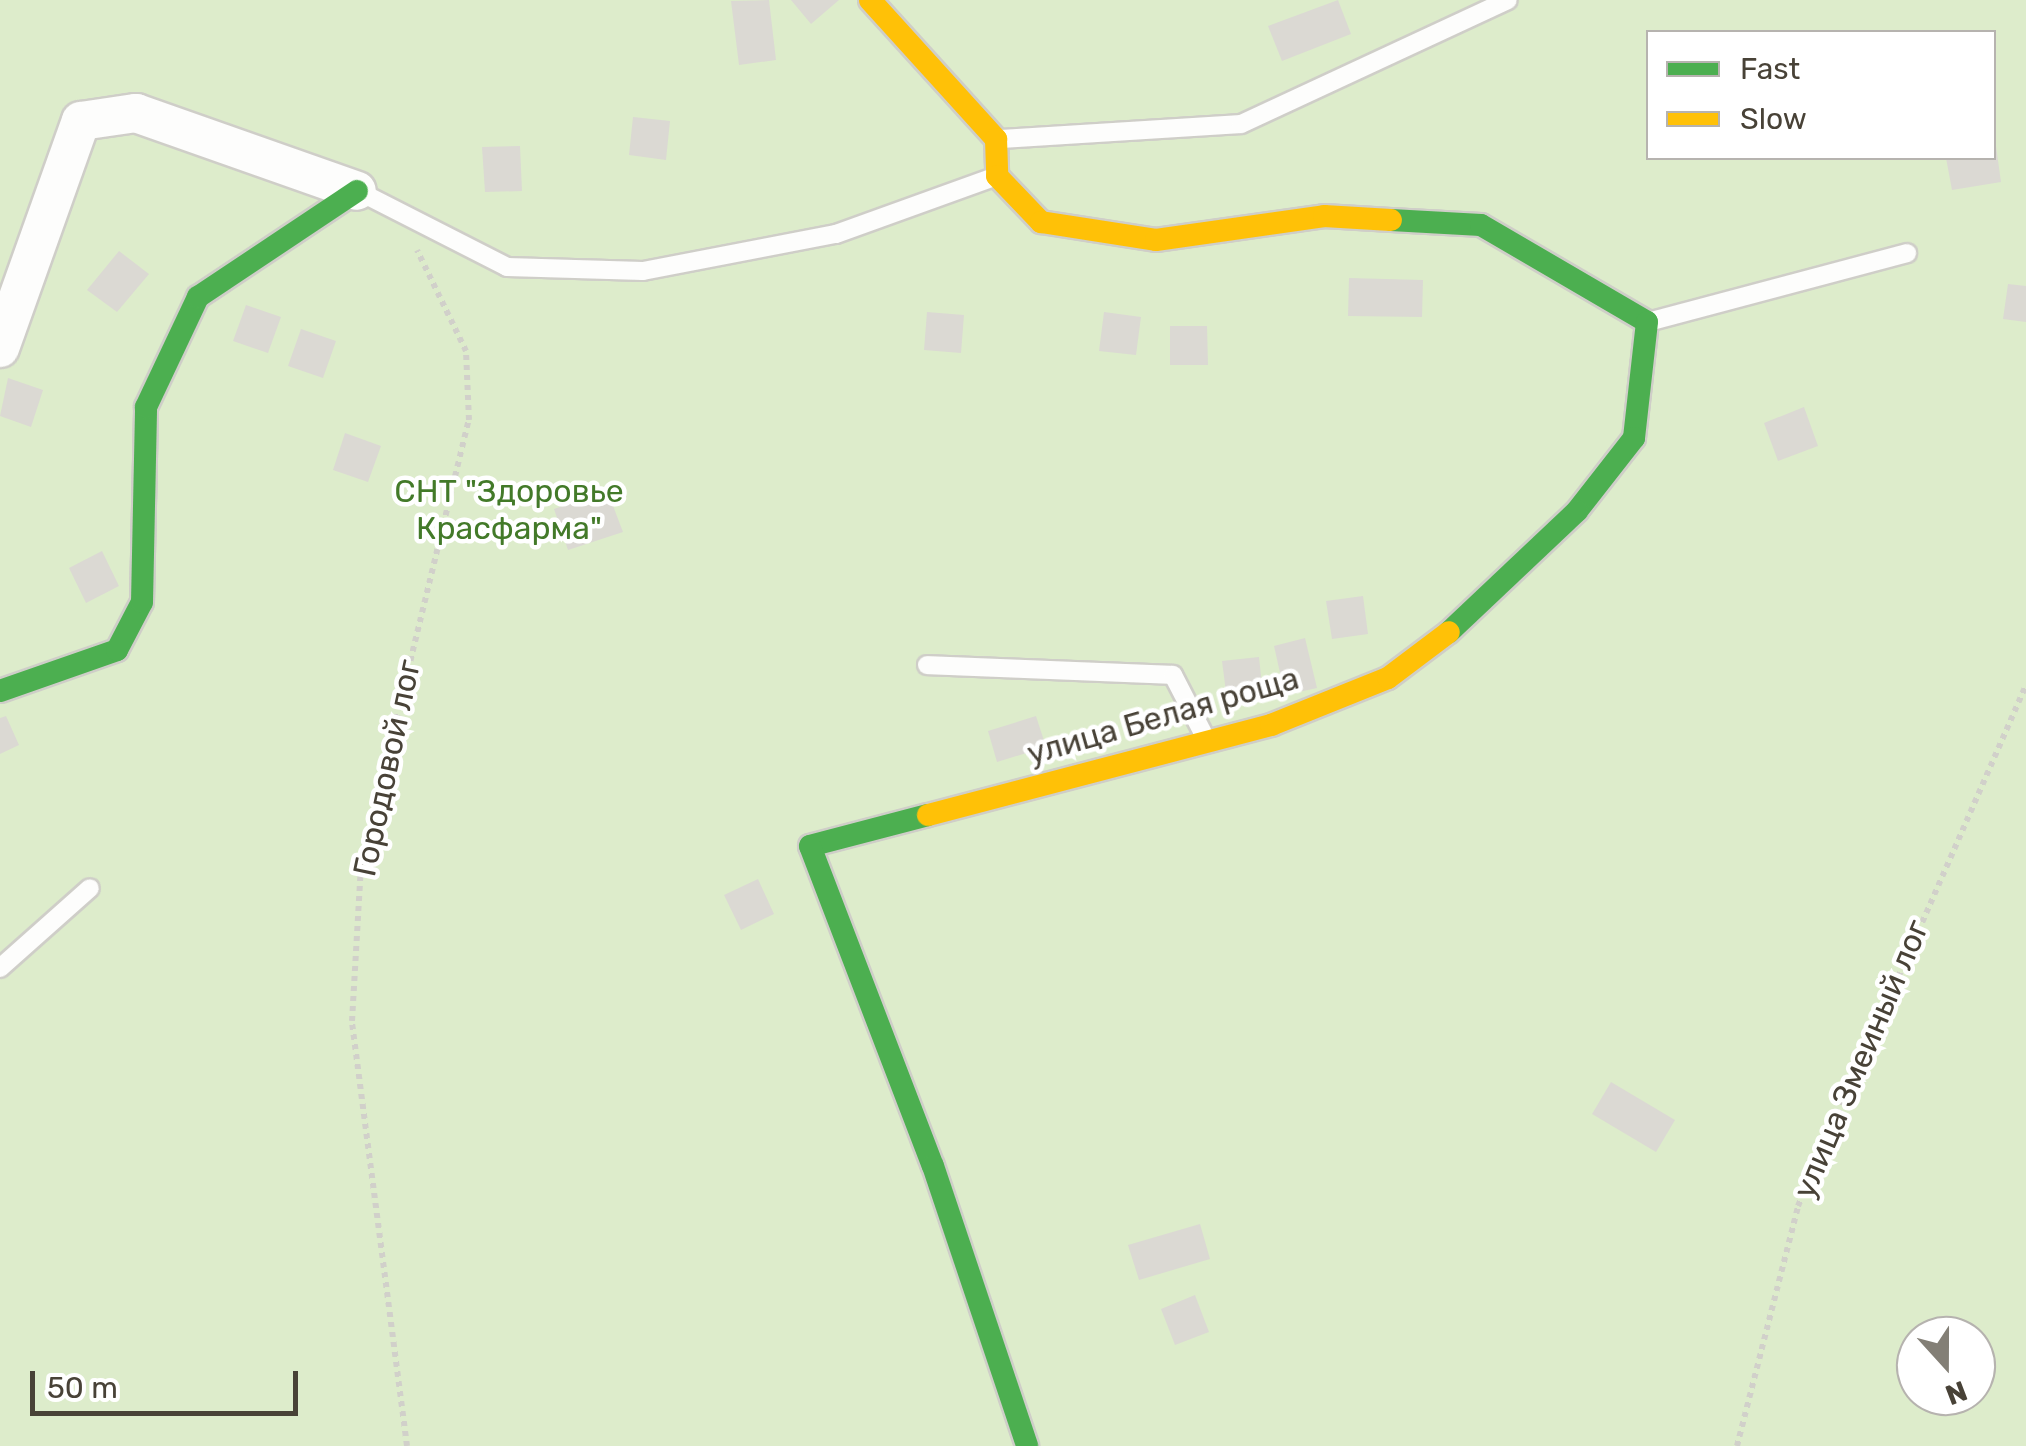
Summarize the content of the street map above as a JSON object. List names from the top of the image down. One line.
{"streets":{"street":["улица Белая роща"],"path":["Городовой лог","улица Змеиный лог"]},"parks":["СНТ \"Здоровье Красфарма\""],"legend":["Fast","Slow"],"scale_bar":"50 m","north":"bottom"}
